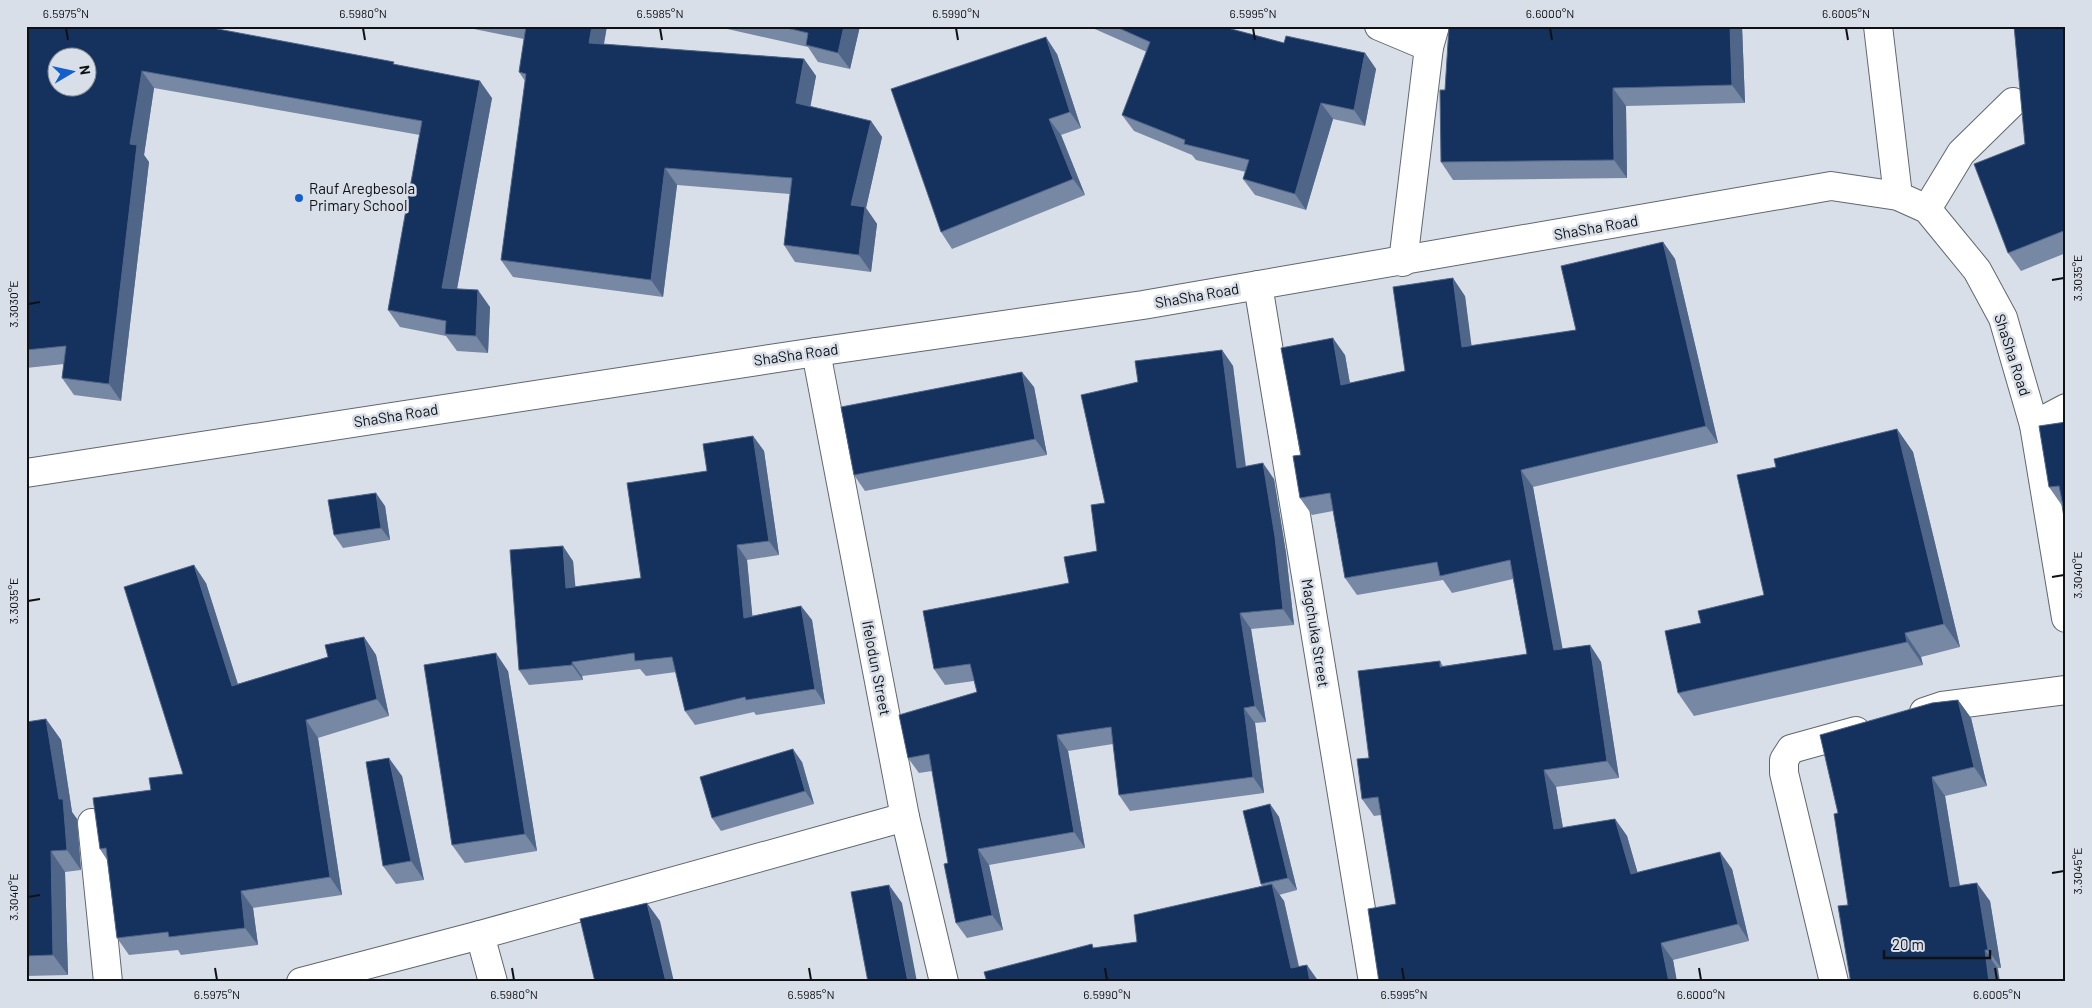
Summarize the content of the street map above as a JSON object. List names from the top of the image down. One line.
{"streets":{"street":["ShaSha Road","Magchuka Street","Ifelodun Street"]},"crossings":[["ShaSha Road","Magchuka Street"],["ShaSha Road","Ifelodun Street"]],"places":["Rauf Aregbesola Primary School"],"scale_bar":"20 m","north":"right","coordinates":["6.5975°N","6.5980°N","6.5985°N","6.5990°N","6.5995°N","6.6000°N","6.6005°N","3.3035°E","3.3030°E","3.3040°E","3.3045°E"]}
